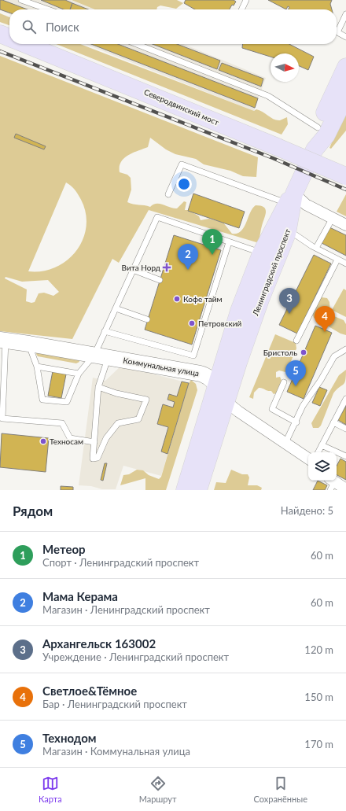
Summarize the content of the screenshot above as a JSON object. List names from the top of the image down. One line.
{"streets":{"main road":["Северодвинский мост","Ленинградский проспект","Коммунальная улица"]},"crossings":[["Ленинградский проспект","Коммунальная улица"]],"places":{"health":["Вита Норд"],"other":["Кофе тайм","Петровский","Бристоль","Техносам"]},"north":"right","page":{"search":"Поиск","pins":["1","2","3","4","5"],"heading":["Рядом","Найдено: 5"],"list":[{"mark":"1","name":"Метеор","note":"Спорт · Ленинградский проспект","value":"60 m"},{"mark":"2","name":"Мама Керама","note":"Магазин · Ленинградский проспект","value":"60 m"},{"mark":"3","name":"Архангельск 163002","note":"Учреждение · Ленинградский проспект","value":"120 m"},{"mark":"4","name":"Светлое&Тёмное","note":"Бар · Ленинградский проспект","value":"150 m"},{"mark":"5","name":"Технодом","note":"Магазин · Коммунальная улица","value":"170 m"}],"nav":["Карта","Маршрут","Сохранённые"]}}
